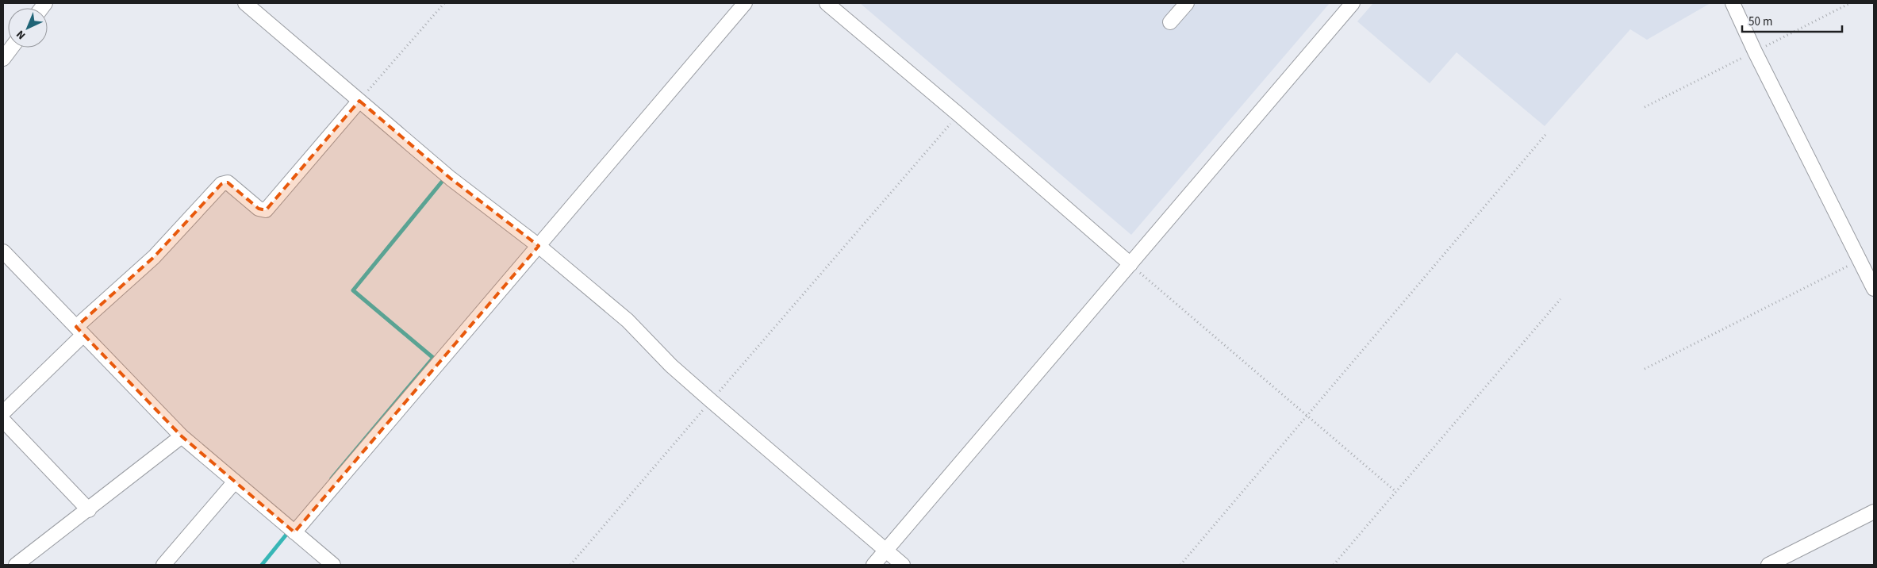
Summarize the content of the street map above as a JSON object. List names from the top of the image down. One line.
{"scale_bar":"50 m","north":"bottom left"}
